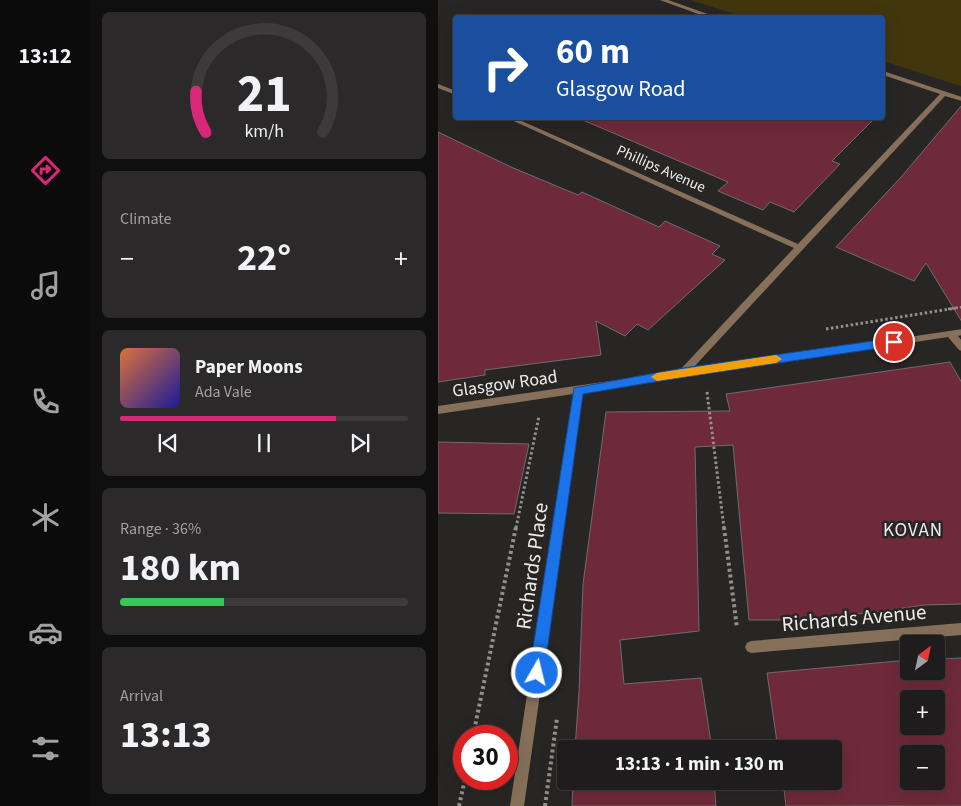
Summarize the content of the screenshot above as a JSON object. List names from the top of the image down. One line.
{"streets":{"street":["Phillips Avenue","Glasgow Road","Richards Place","Richards Avenue"]},"crossings":[["Glasgow Road","Richards Place"]],"districts":["KOVAN"],"north":"top right","page":{"tabs":"13:12","turn":["60 m","Glasgow Road"],"tile":["Climate",["Range · 36%","180 km"],["Arrival","13:13"]],"heat":["−","22°","+"],"song":["Paper Moons","Ada Vale"],"map_buttons":["+","−"],"limit":"30","trip":"13:13 · 1 min · 130 m","gauge":["21","km/h"]}}
